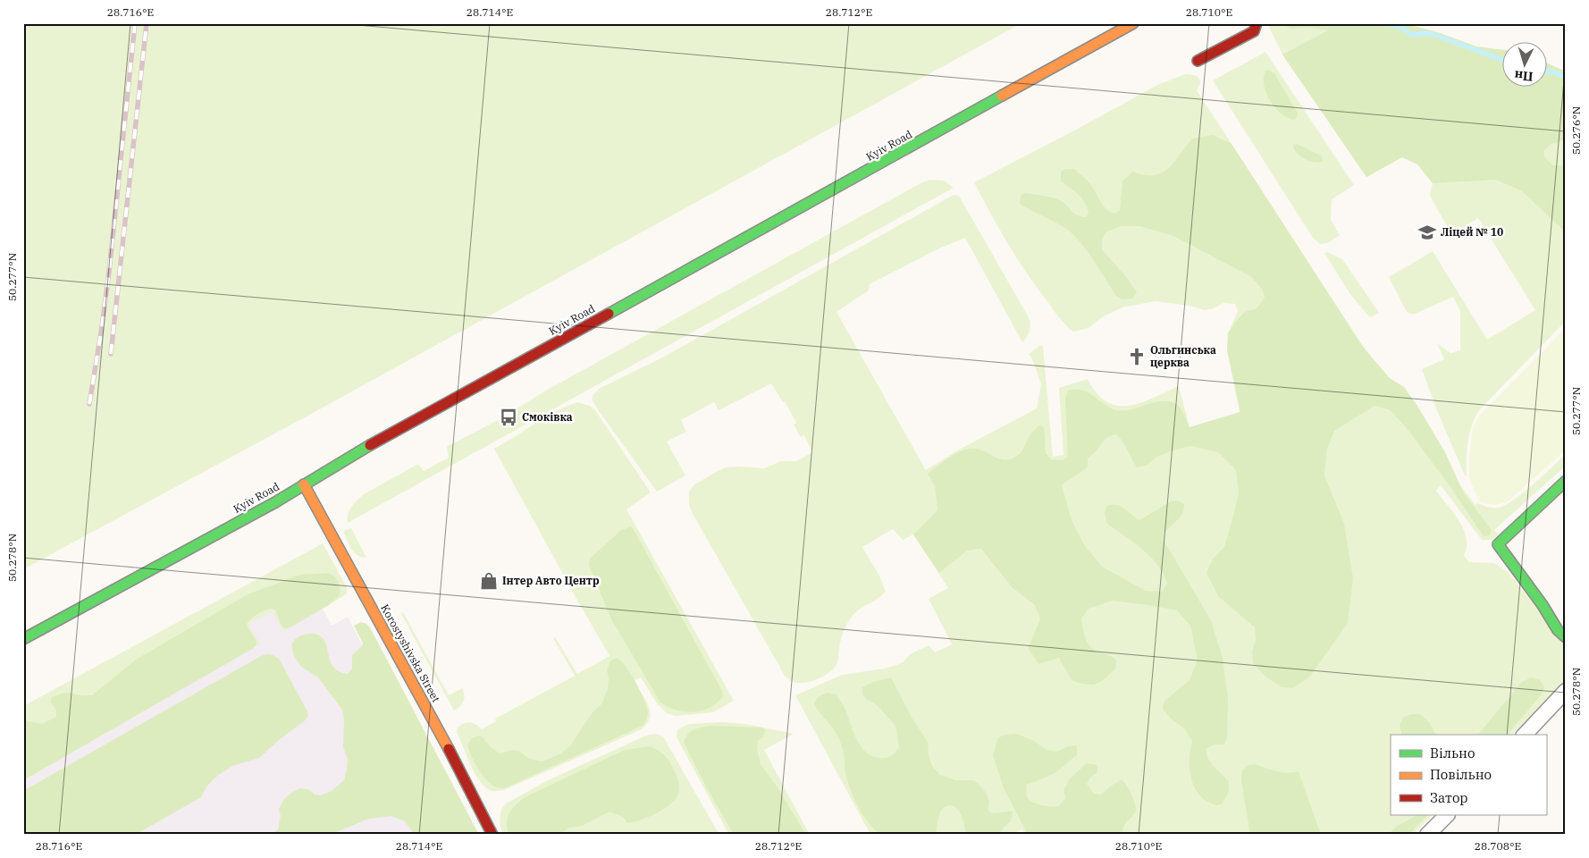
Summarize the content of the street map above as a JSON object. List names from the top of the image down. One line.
{"streets":{"main road":["Kyiv Road","Korostyshivska Street"]},"crossings":[["Kyiv Road","Korostyshivska Street"]],"places":{"school or university":["Ліцей № 10"],"church":["Ольгинська церква"],"bus stop":["Смоківка"],"shop":["Інтер Авто Центр"]},"legend":["Вільно","Повільно","Затор"],"north":"bottom","coordinates":["28.716°E","28.714°E","28.712°E","28.710°E","50.276°N","50.277°N","50.278°N","28.708°E"]}
